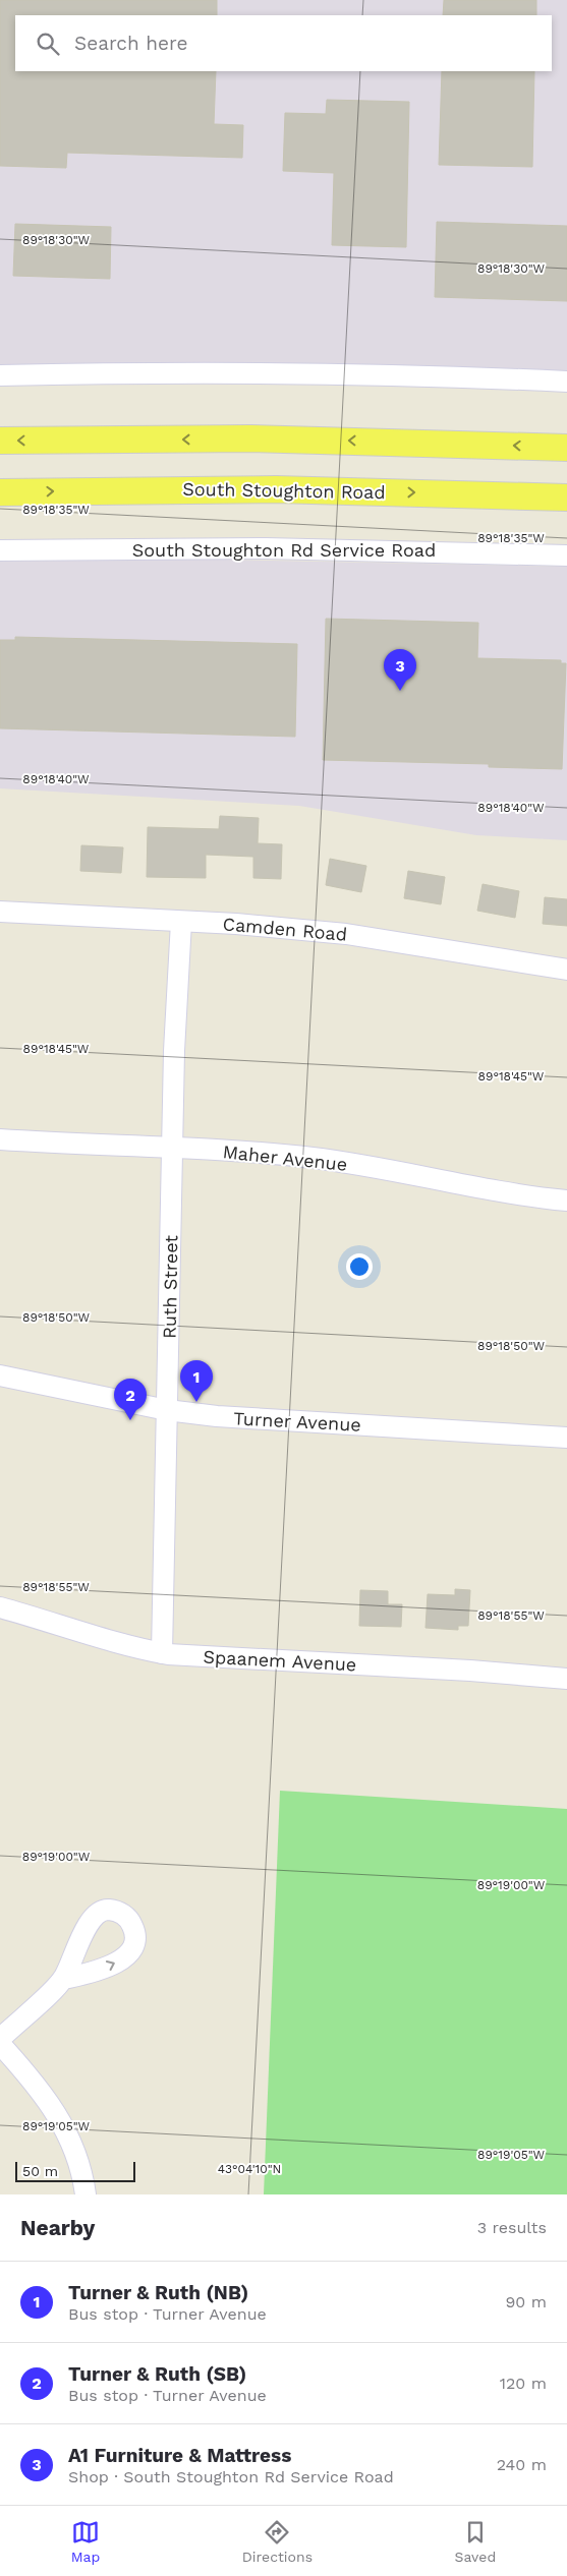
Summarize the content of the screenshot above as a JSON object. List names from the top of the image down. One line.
{"streets":{"main road":["South Stoughton Road"],"street":["South Stoughton Rd Service Road","Camden Road","Maher Avenue","Ruth Street","Turner Avenue","Spaanem Avenue"]},"crossings":[["Camden Road","Ruth Street"],["Maher Avenue","Ruth Street"],["Ruth Street","Turner Avenue"],["Ruth Street","Spaanem Avenue"]],"scale_bar":"50 m","page":{"search":"Search here","pins":["3","1","2"],"scale":"50 m","heading":["Nearby","3 results"],"list":[{"mark":"1","name":"Turner & Ruth (NB)","note":"Bus stop · Turner Avenue","value":"90 m"},{"mark":"2","name":"Turner & Ruth (SB)","note":"Bus stop · Turner Avenue","value":"120 m"},{"mark":"3","name":"A1 Furniture & Mattress","note":"Shop · South Stoughton Rd Service Road","value":"240 m"}],"nav":["Map","Directions","Saved"]},"coordinates":["89°18'30\"W","89°18'35\"W","89°18'40\"W","89°18'45\"W","89°18'50\"W","89°18'55\"W","89°19'00\"W","89°19'05\"W","43°04'10\"N"]}
